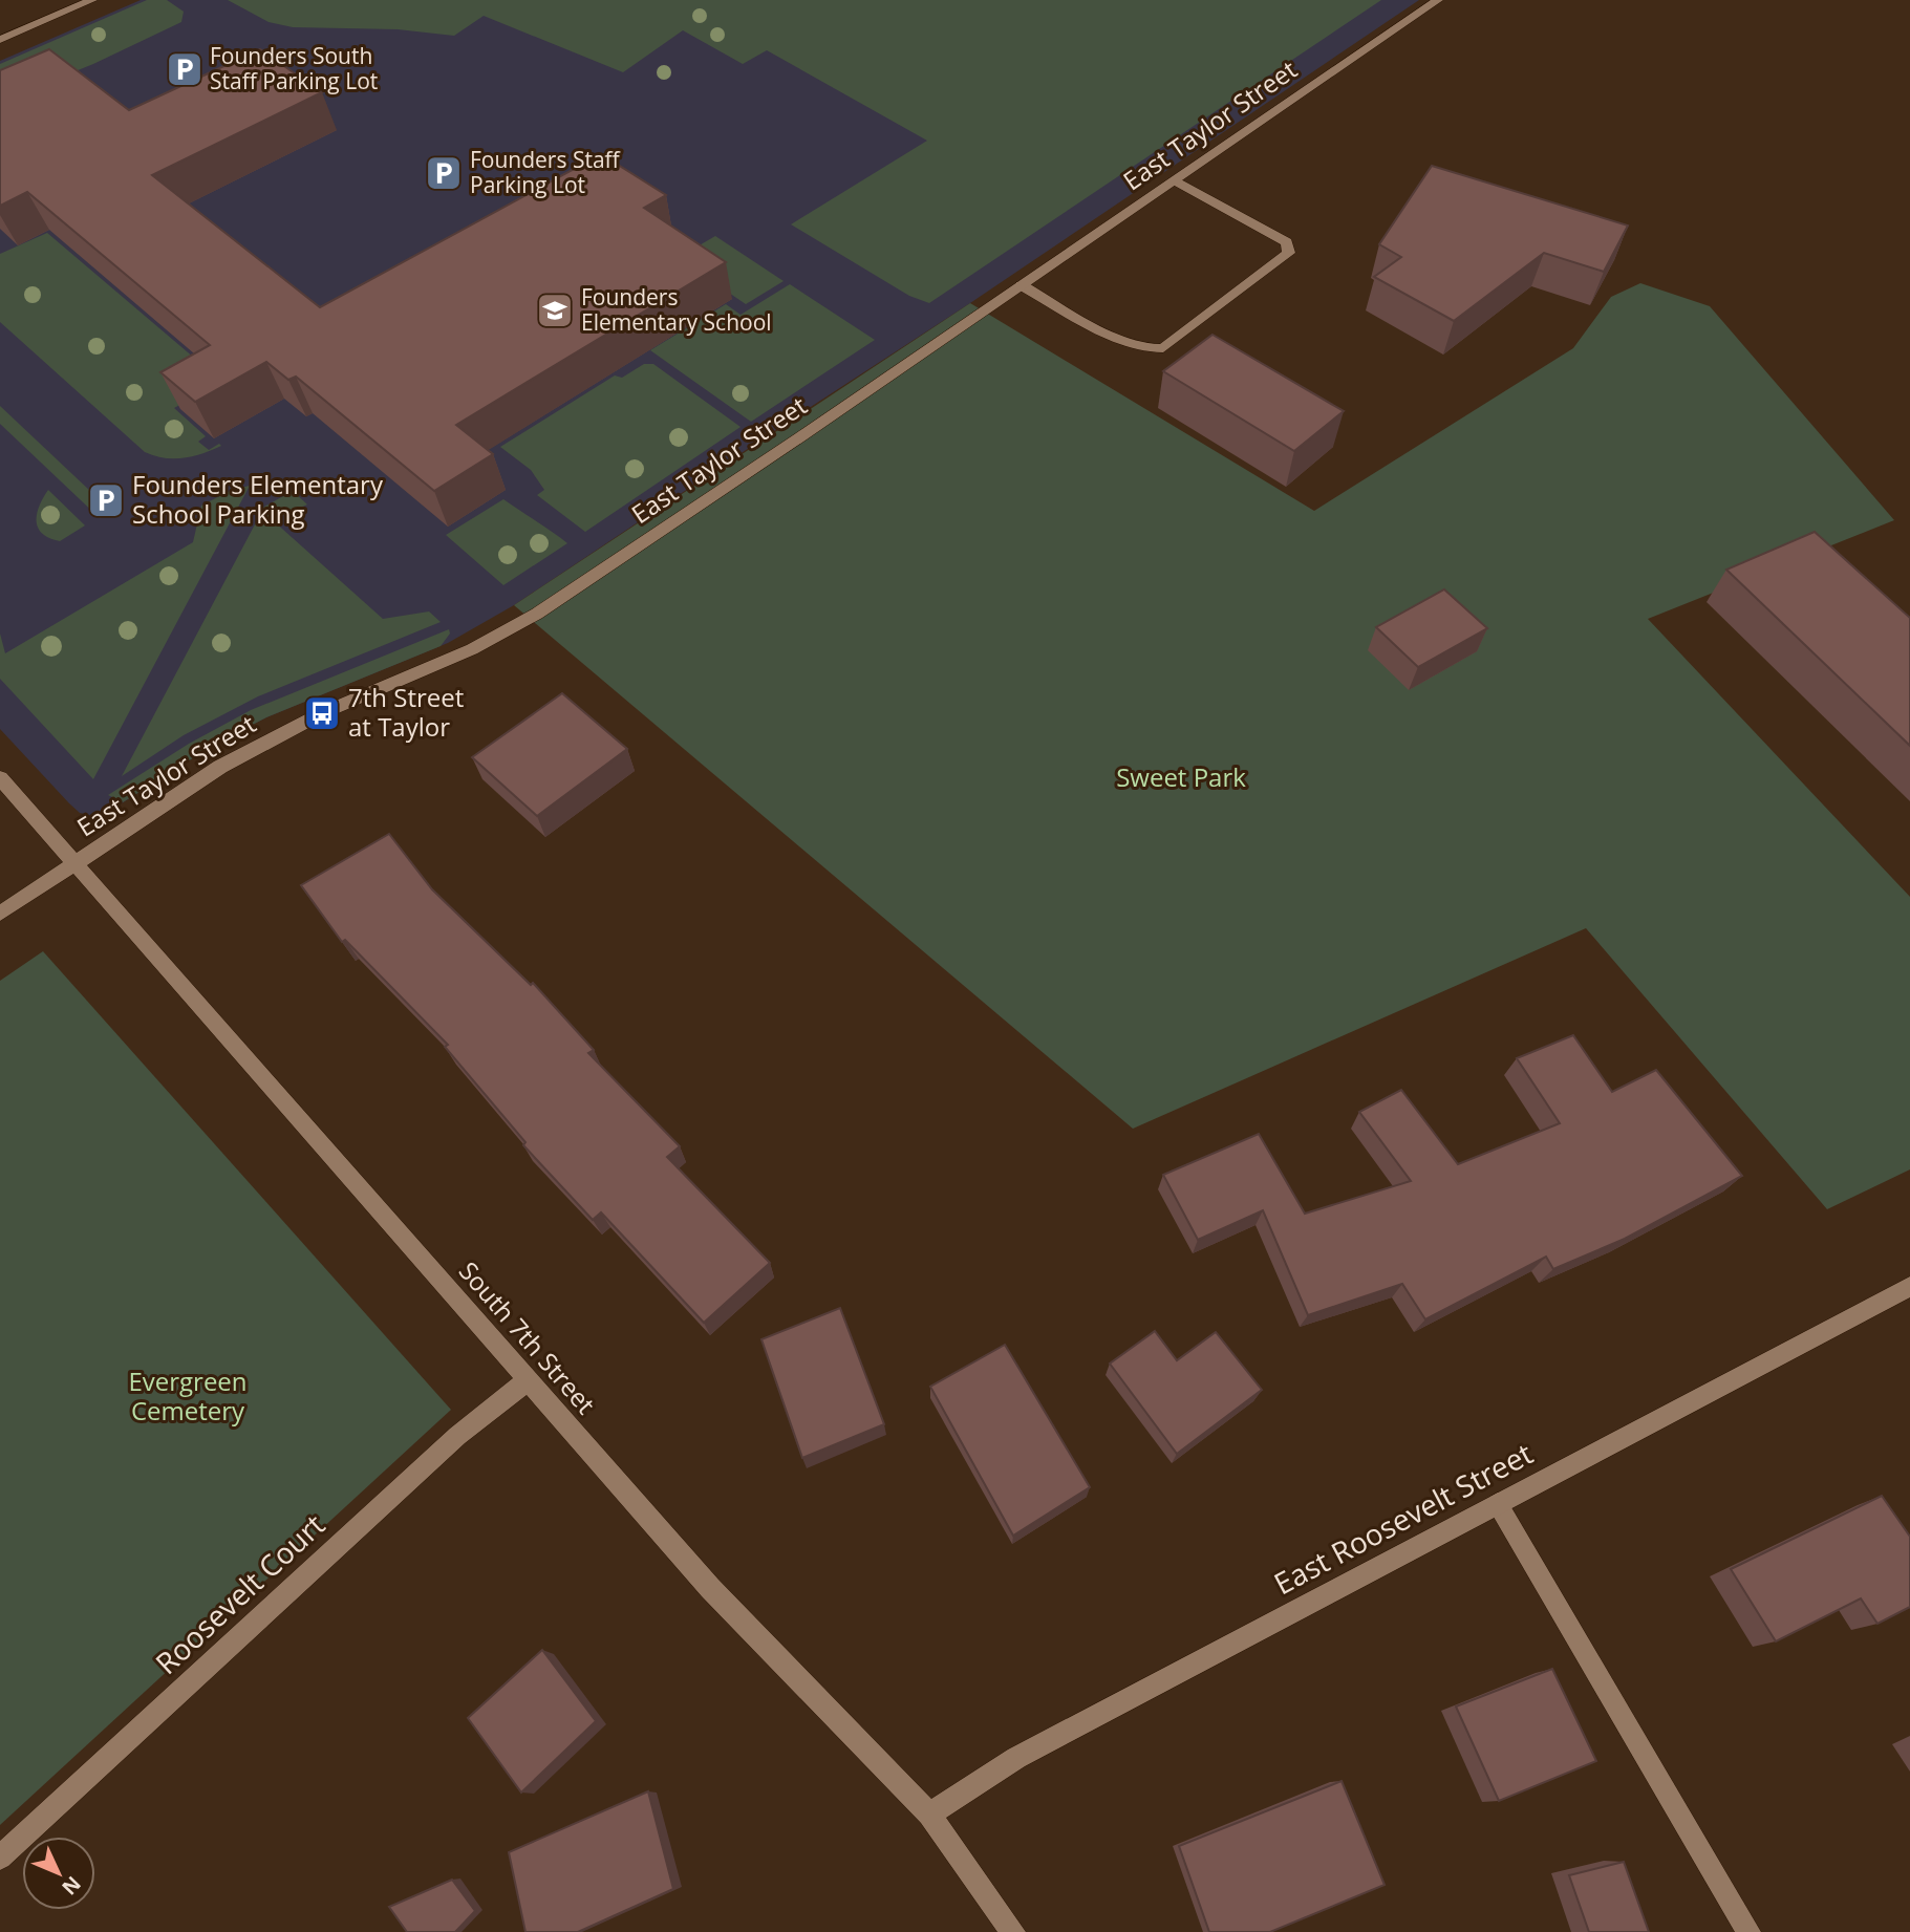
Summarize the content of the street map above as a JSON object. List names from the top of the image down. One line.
{"streets":{"street":["East Taylor Street","South 7th Street","East Roosevelt Street","Roosevelt Court"]},"crossings":[["East Taylor Street","South 7th Street"],["South 7th Street","East Roosevelt Street"],["South 7th Street","Roosevelt Court"]],"parks":["Sweet Park","Evergreen Cemetery"],"places":{"parking":["Founders South Staff Parking Lot","Founders Staff Parking Lot","Founders Elementary School Parking"],"school or university":["Founders Elementary School"],"bus stop":["7th Street at Taylor"]},"north":"bottom right"}
